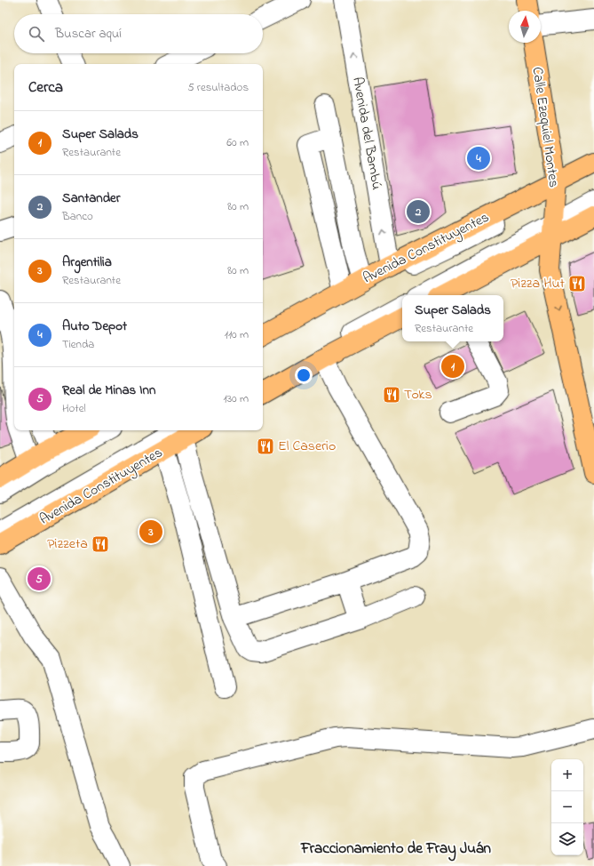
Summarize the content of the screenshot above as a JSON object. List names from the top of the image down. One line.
{"streets":{"main road":["Calle Ezequiel Montes","Avenida Constituyentes"],"street":["Avenida del Bambú"]},"crossings":[["Calle Ezequiel Montes","Avenida Constituyentes"],["Avenida del Bambú","Avenida Constituyentes"]],"one_way":["Calle Ezequiel Montes"],"districts":["Fraccionamiento de Fray Juán"],"places":{"restaurant":["Pizza Hut","Toks","El Caserio","Pizzeta"]},"north":"top","page":{"search":"Buscar aquí","heading":["Cerca","5 resultados"],"list":[{"mark":"1","name":"Super Salads","note":"Restaurante","value":"60 m"},{"mark":"2","name":"Santander","note":"Banco","value":"80 m"},{"mark":"3","name":"Argentilia","note":"Restaurante","value":"80 m"},{"mark":"4","name":"Auto Depot","note":"Tienda","value":"110 m"},{"mark":"5","name":"Real de Minas Inn","note":"Hotel","value":"130 m"}],"pins":["4","2","1","3","5"],"popup":["Super Salads","Restaurante"],"map_buttons":["+","−"]}}
